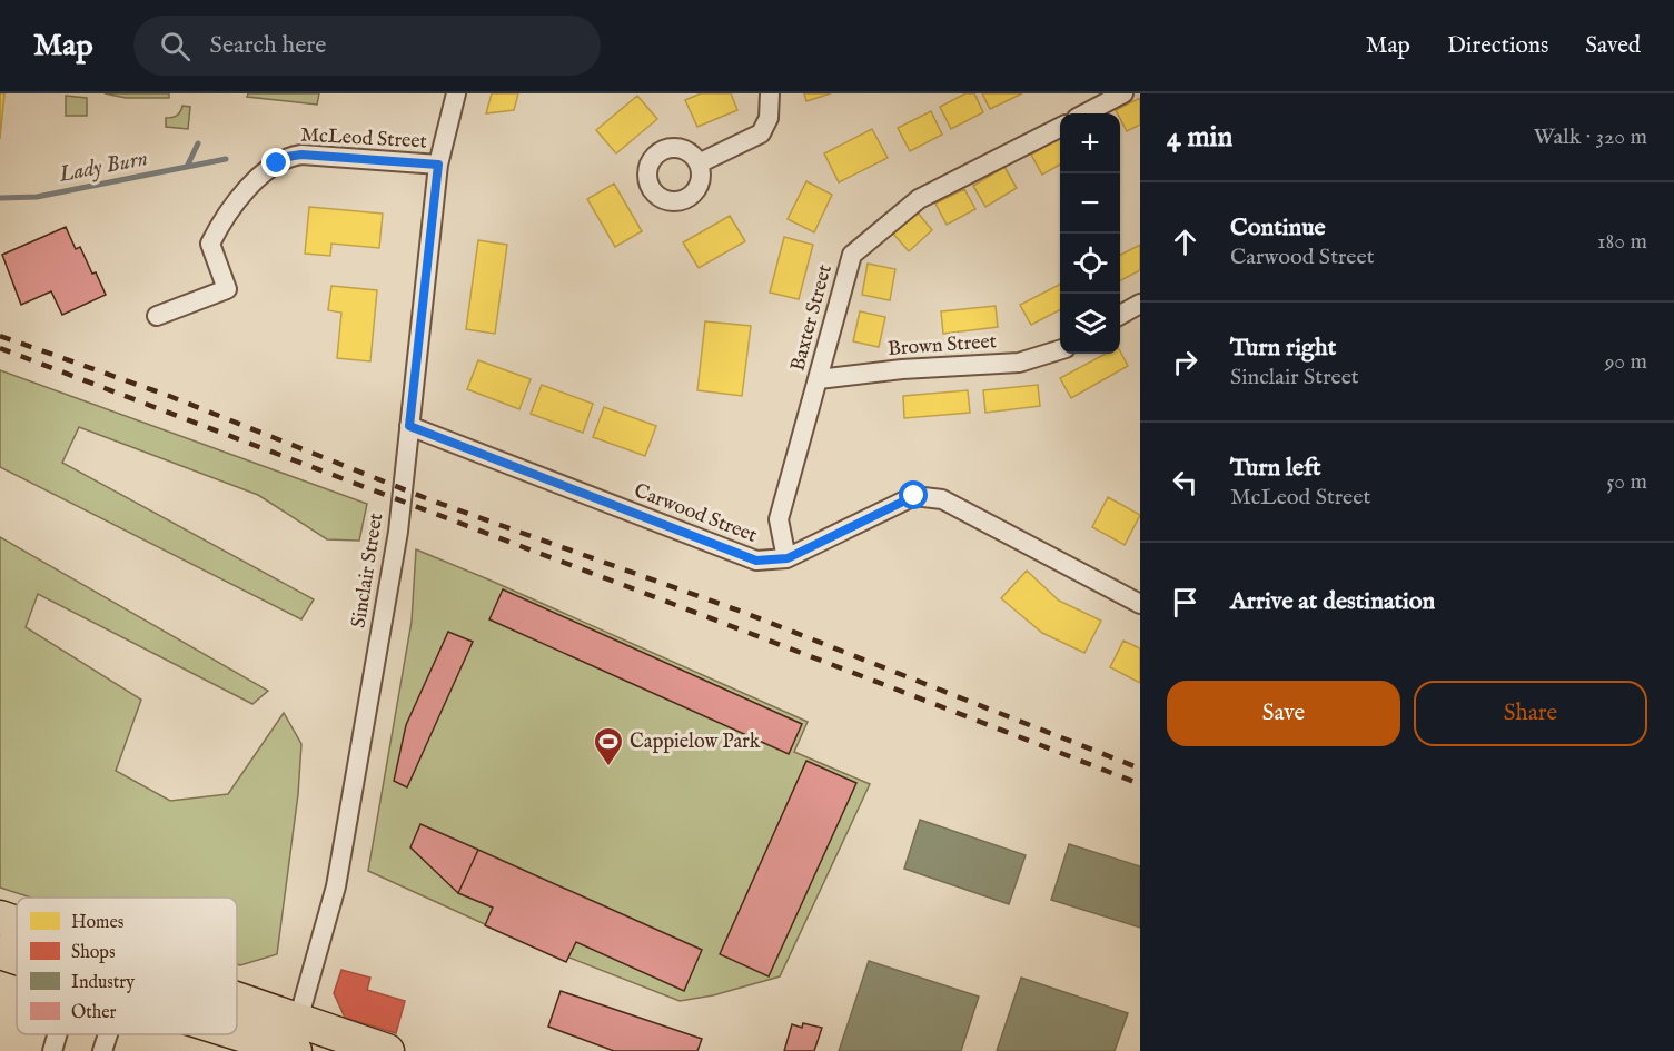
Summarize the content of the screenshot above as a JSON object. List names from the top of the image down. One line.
{"streets":{"street":["McLeod Street","Baxter Street","Brown Street","Carwood Street","Sinclair Street"]},"crossings":[["McLeod Street","Sinclair Street"],["Baxter Street","Brown Street"],["Baxter Street","Carwood Street"],["Carwood Street","Sinclair Street"]],"water":["Lady Burn"],"places":{"sports":["Cappielow Park"]},"legend":["Homes","Shops","Industry","Other"],"page":{"header":"Map","search":"Search here","nav":["Map","Directions","Saved"],"heading":["4 min","Walk · 320 m"],"map_buttons":["+","−"],"list":[["Continue","Carwood Street","180 m"],["Turn right","Sinclair Street","90 m"],["Turn left","McLeod Street","50 m"],"Arrive at destination"],"buttons":["Save","Share"]}}
